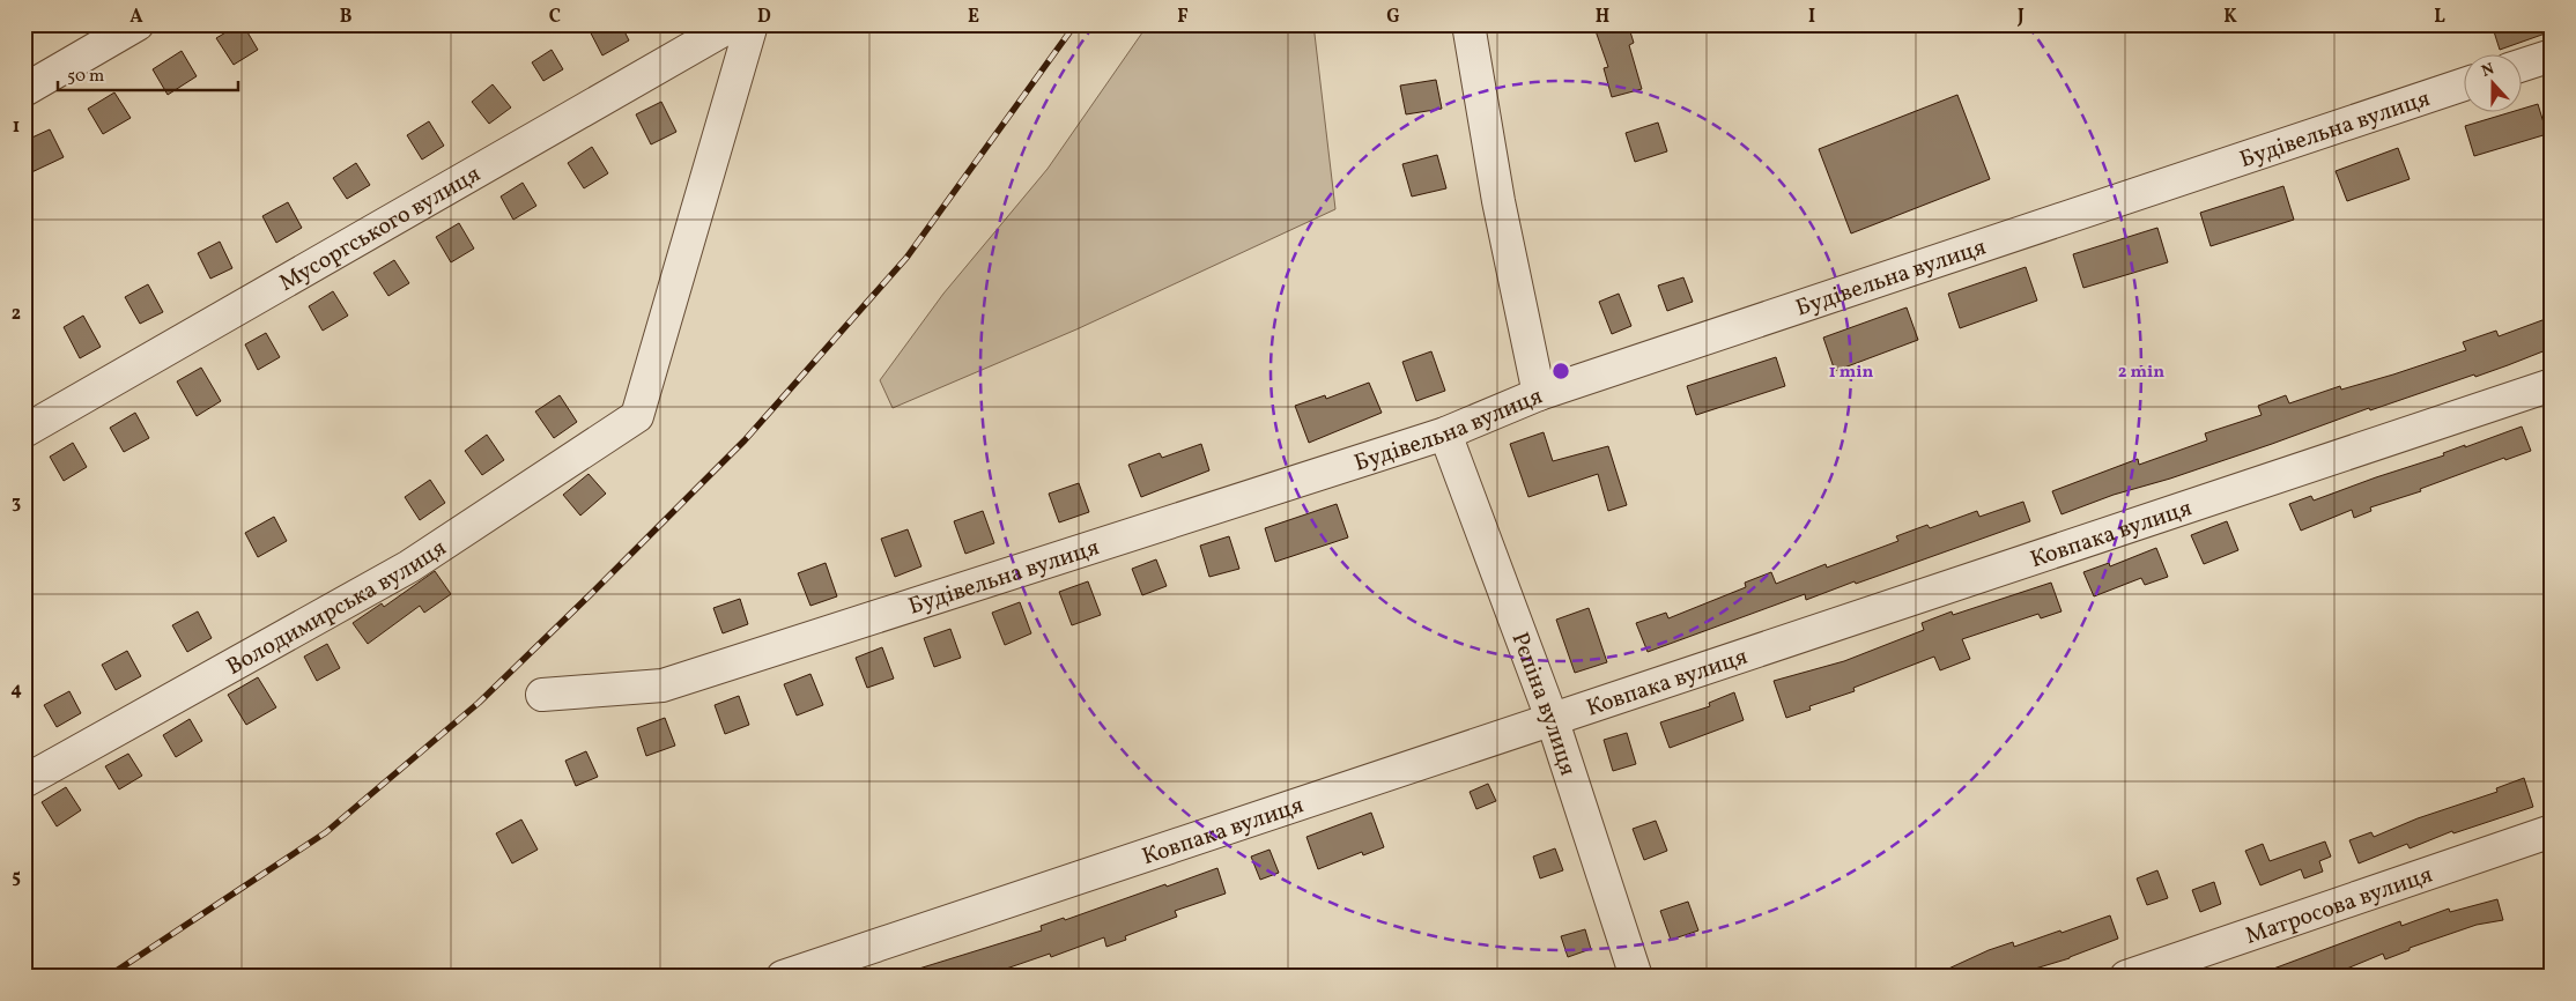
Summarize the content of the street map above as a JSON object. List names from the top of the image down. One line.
{"streets":{"street":["Будівельна вулиця","Мусоргського вулиця","Ковпака вулиця","Володимирська вулиця","Рєпіна вулиця","Матросова вулиця"]},"crossings":[["Будівельна вулиця","Рєпіна вулиця"],["Ковпака вулиця","Рєпіна вулиця"]],"scale_bar":"50 m","north":"top","grid":{"columns":["A","B","C","D","E","F","G","H","I","J","K","L"],"rows":["1","2","3","4","5"]},"rings":["1 min","2 min"]}
